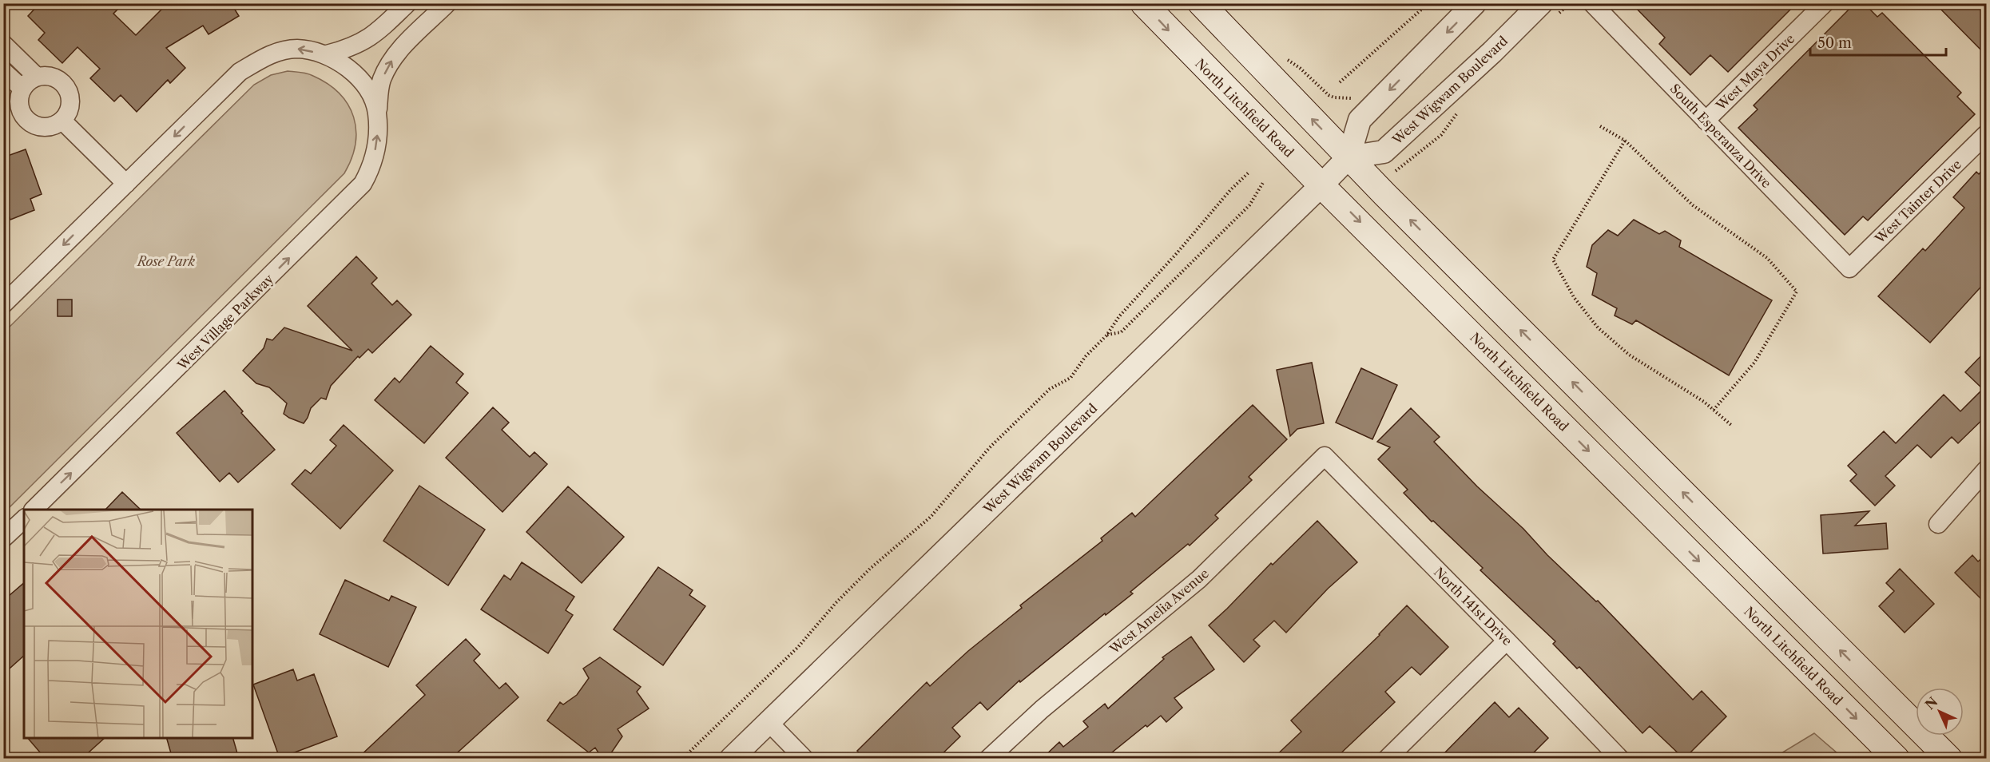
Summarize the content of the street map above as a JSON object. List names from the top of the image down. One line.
{"streets":{"main road":["North Litchfield Road"],"street":["West Maya Drive","West Wigwam Boulevard","South Esperanza Drive","West Tainter Drive","West Village Parkway","North 141st Drive","West Amelia Avenue"]},"crossings":[["West Maya Drive","South Esperanza Drive"],["West Wigwam Boulevard","North Litchfield Road"],["South Esperanza Drive","West Tainter Drive"],["North 141st Drive","West Amelia Avenue"]],"parks":["Rose Park"],"scale_bar":"50 m","north":"top left"}
